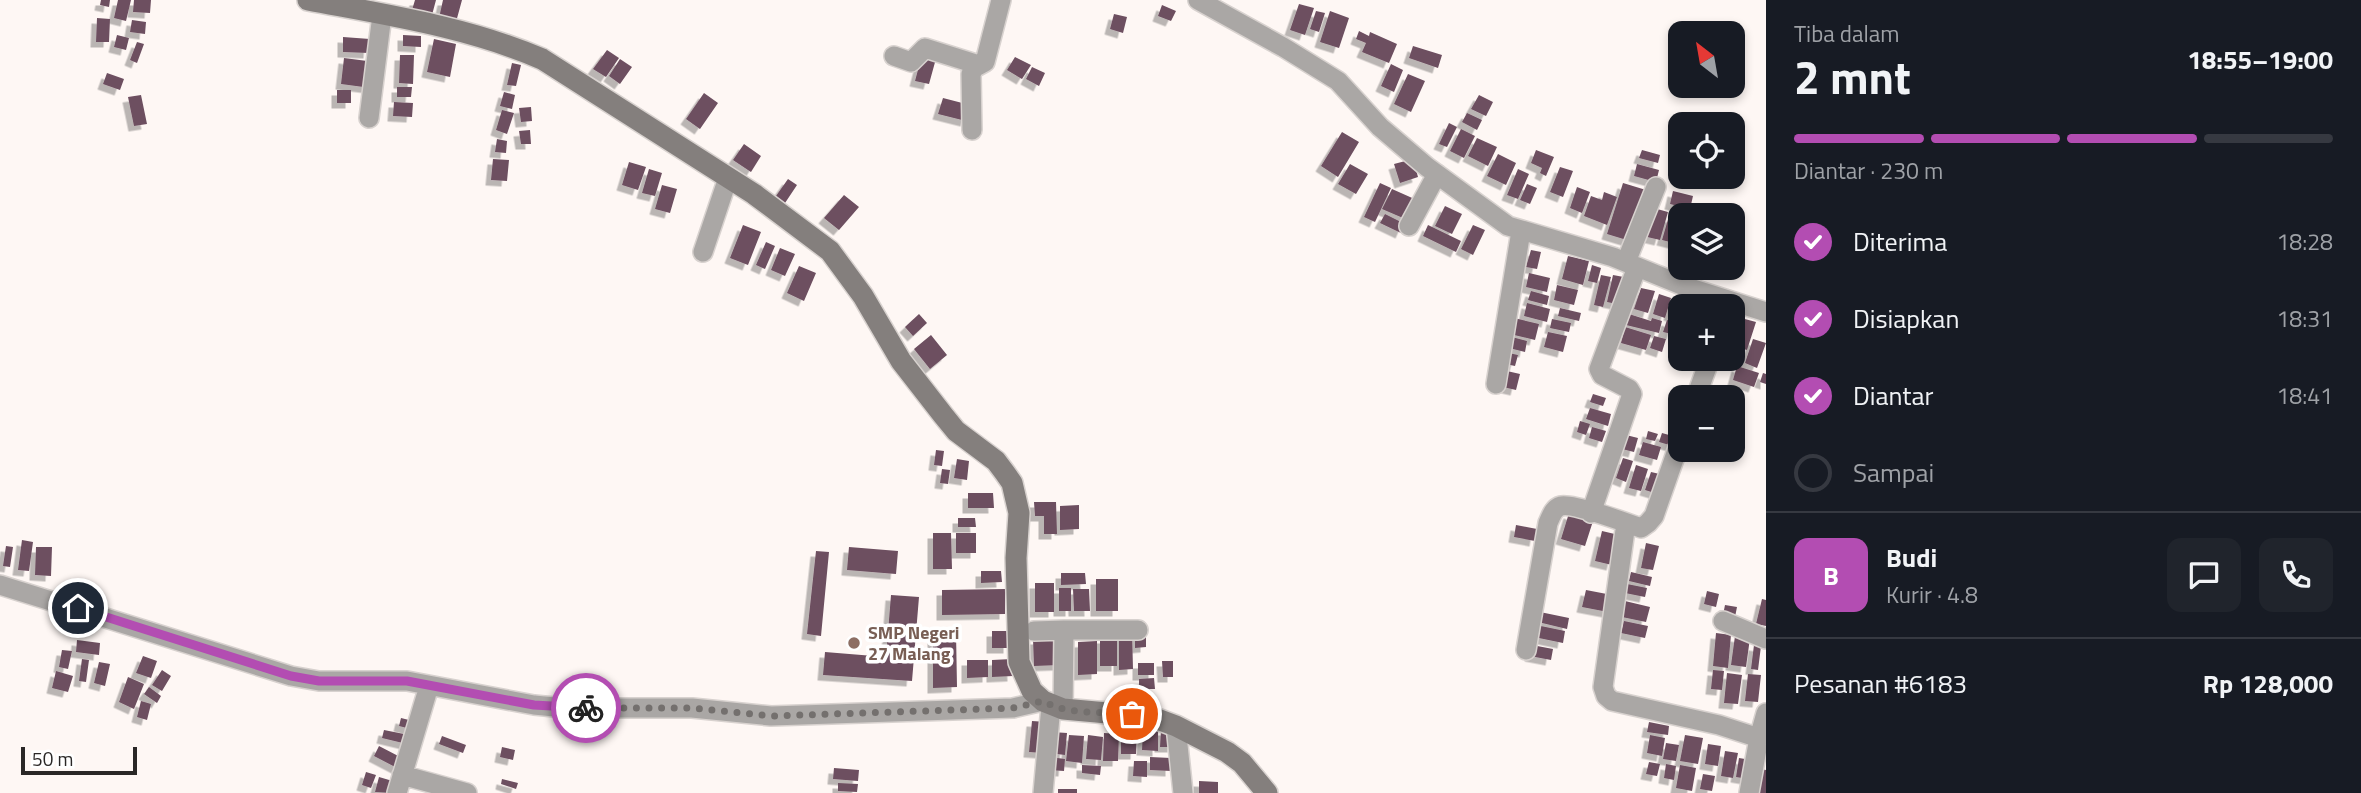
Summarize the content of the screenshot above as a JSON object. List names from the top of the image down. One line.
{"places":["SMP Negeri 27 Malang"],"scale_bar":"50 m","north":"top left","page":{"heading":["2 mnt","Tiba dalam","18:55–19:00"],"panel":["Budi","Kurir · 4.8","Pesanan #6183","Rp 128,000"],"map_buttons":["+","−"],"bar":"Diantar · 230 m","list":[["Diterima","18:28"],["Disiapkan","18:31"],["Diantar","18:41"],"Sampai"],"round":"B","scale":"50 m"}}
